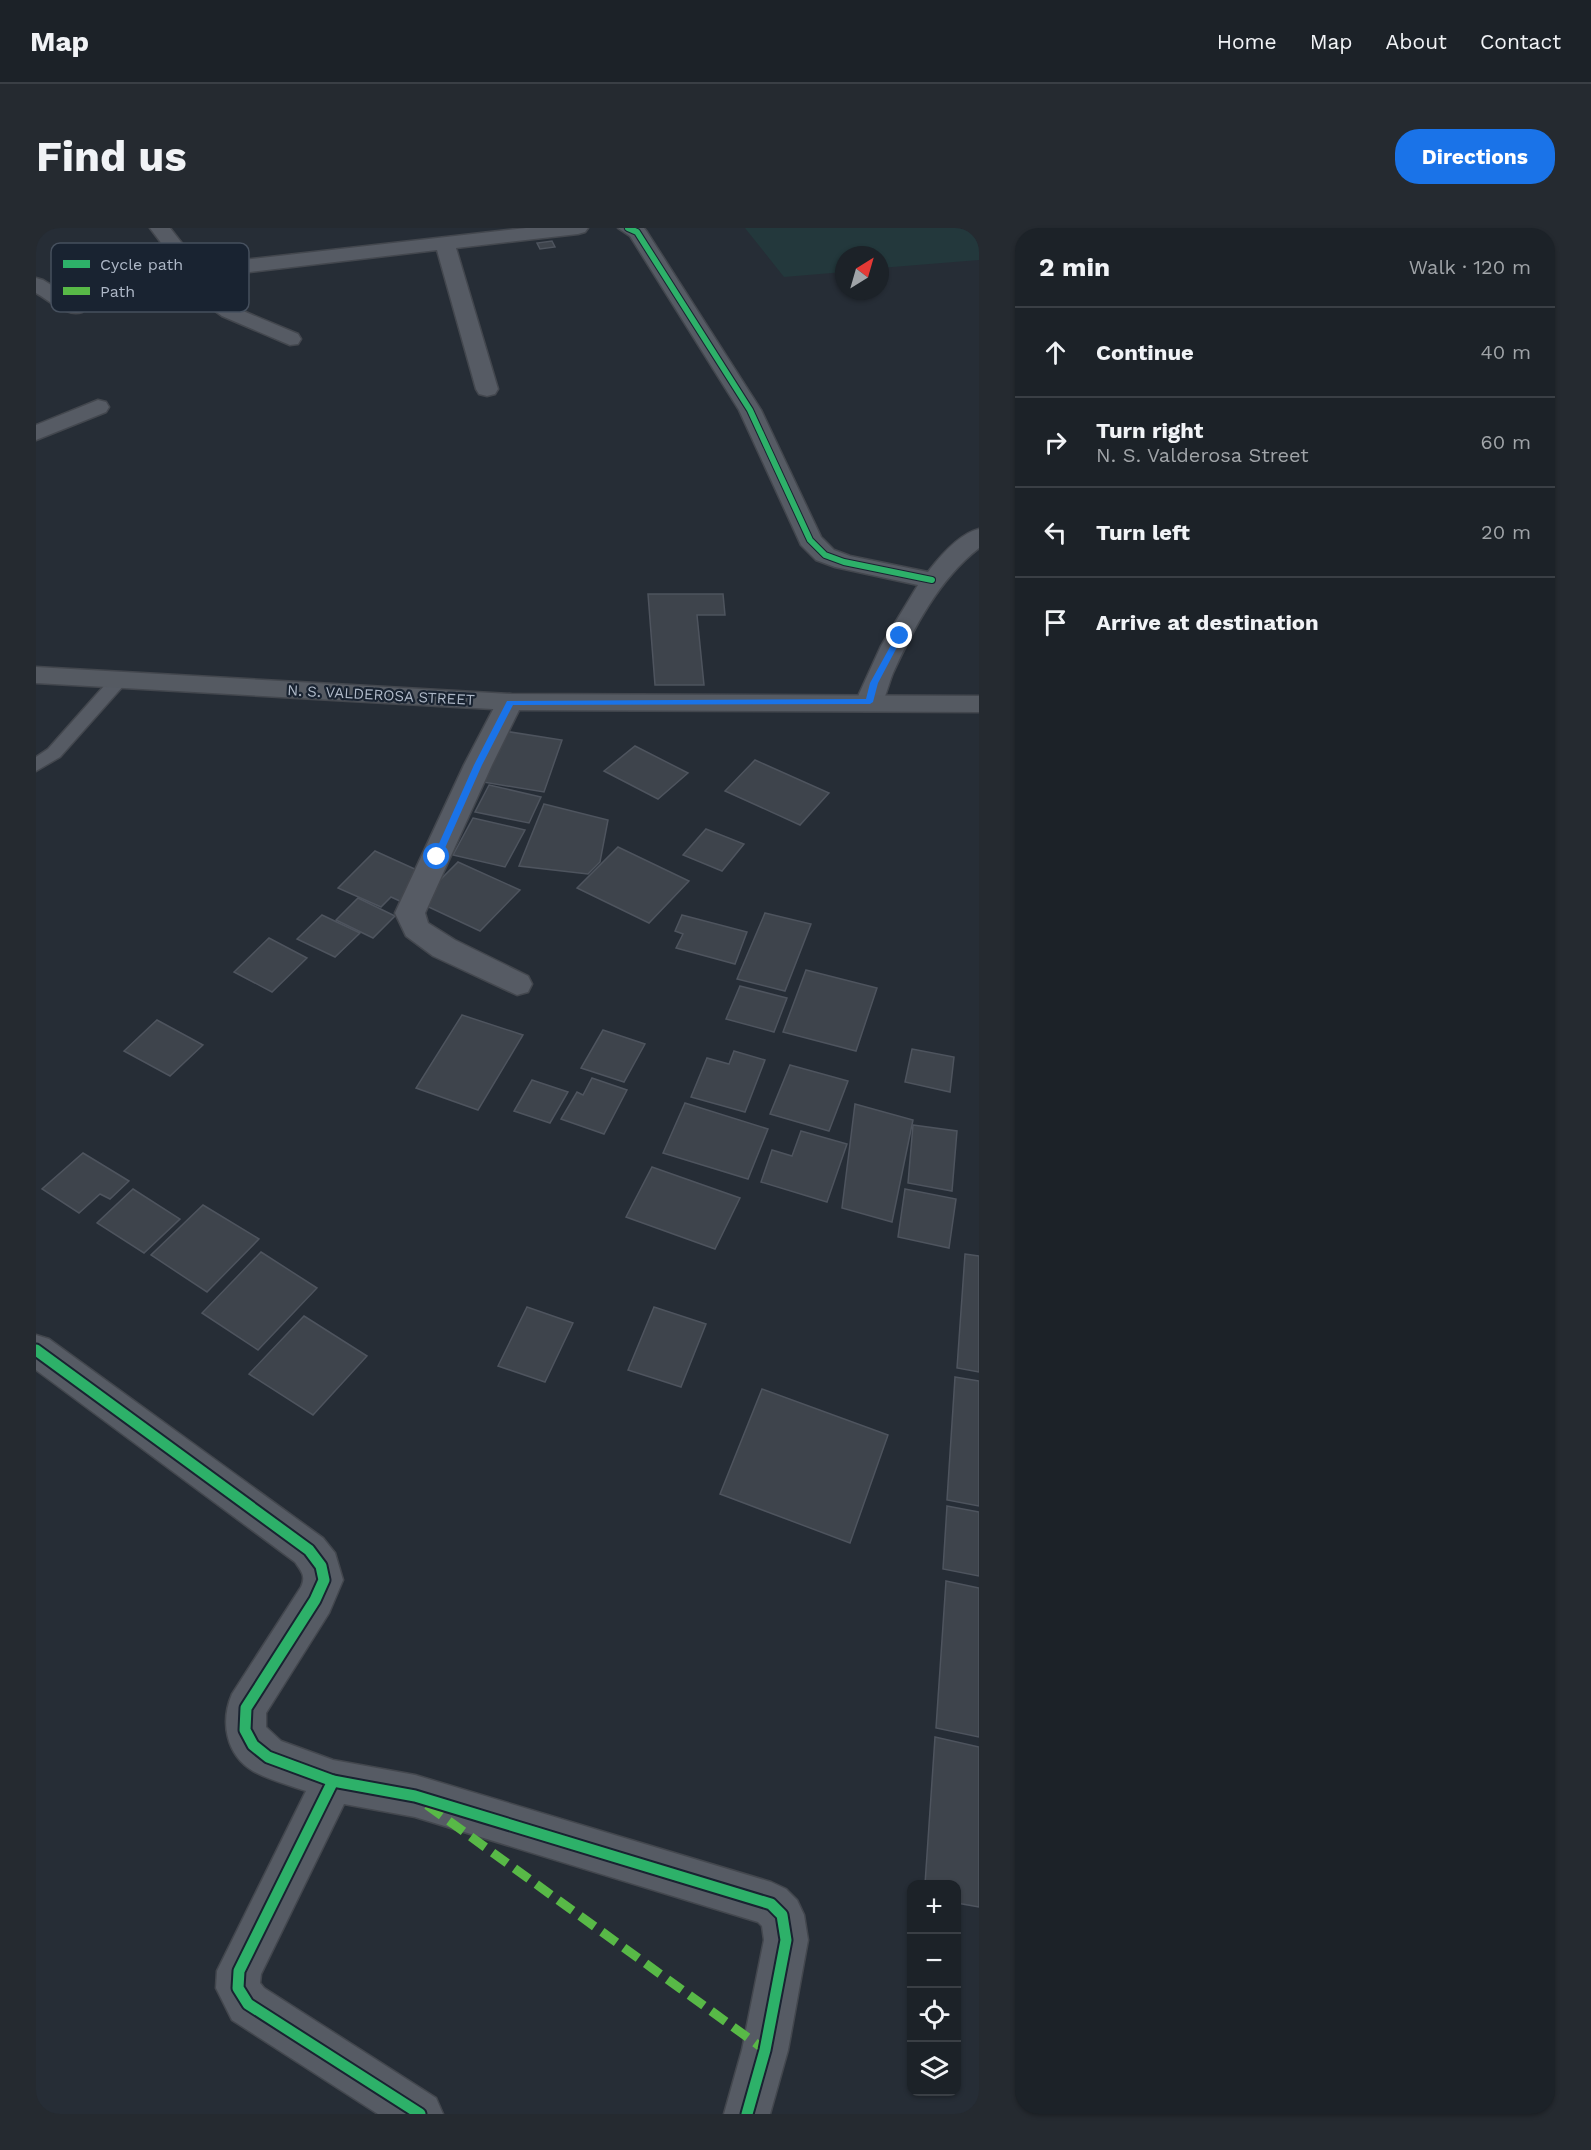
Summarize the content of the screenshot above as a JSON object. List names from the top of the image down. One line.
{"streets":{"main road":["N. S. VALDEROSA STREET"]},"legend":["Cycle path","Path"],"north":"top right","page":{"header":"Map","nav":["Home","Map","About","Contact"],"buttons":"Directions","title":"Find us","heading":["2 min","Walk · 120 m"],"list":[["Continue","40 m"],["Turn right","N. S. Valderosa Street","60 m"],["Turn left","20 m"],"Arrive at destination"],"map_buttons":["+","−"]}}
